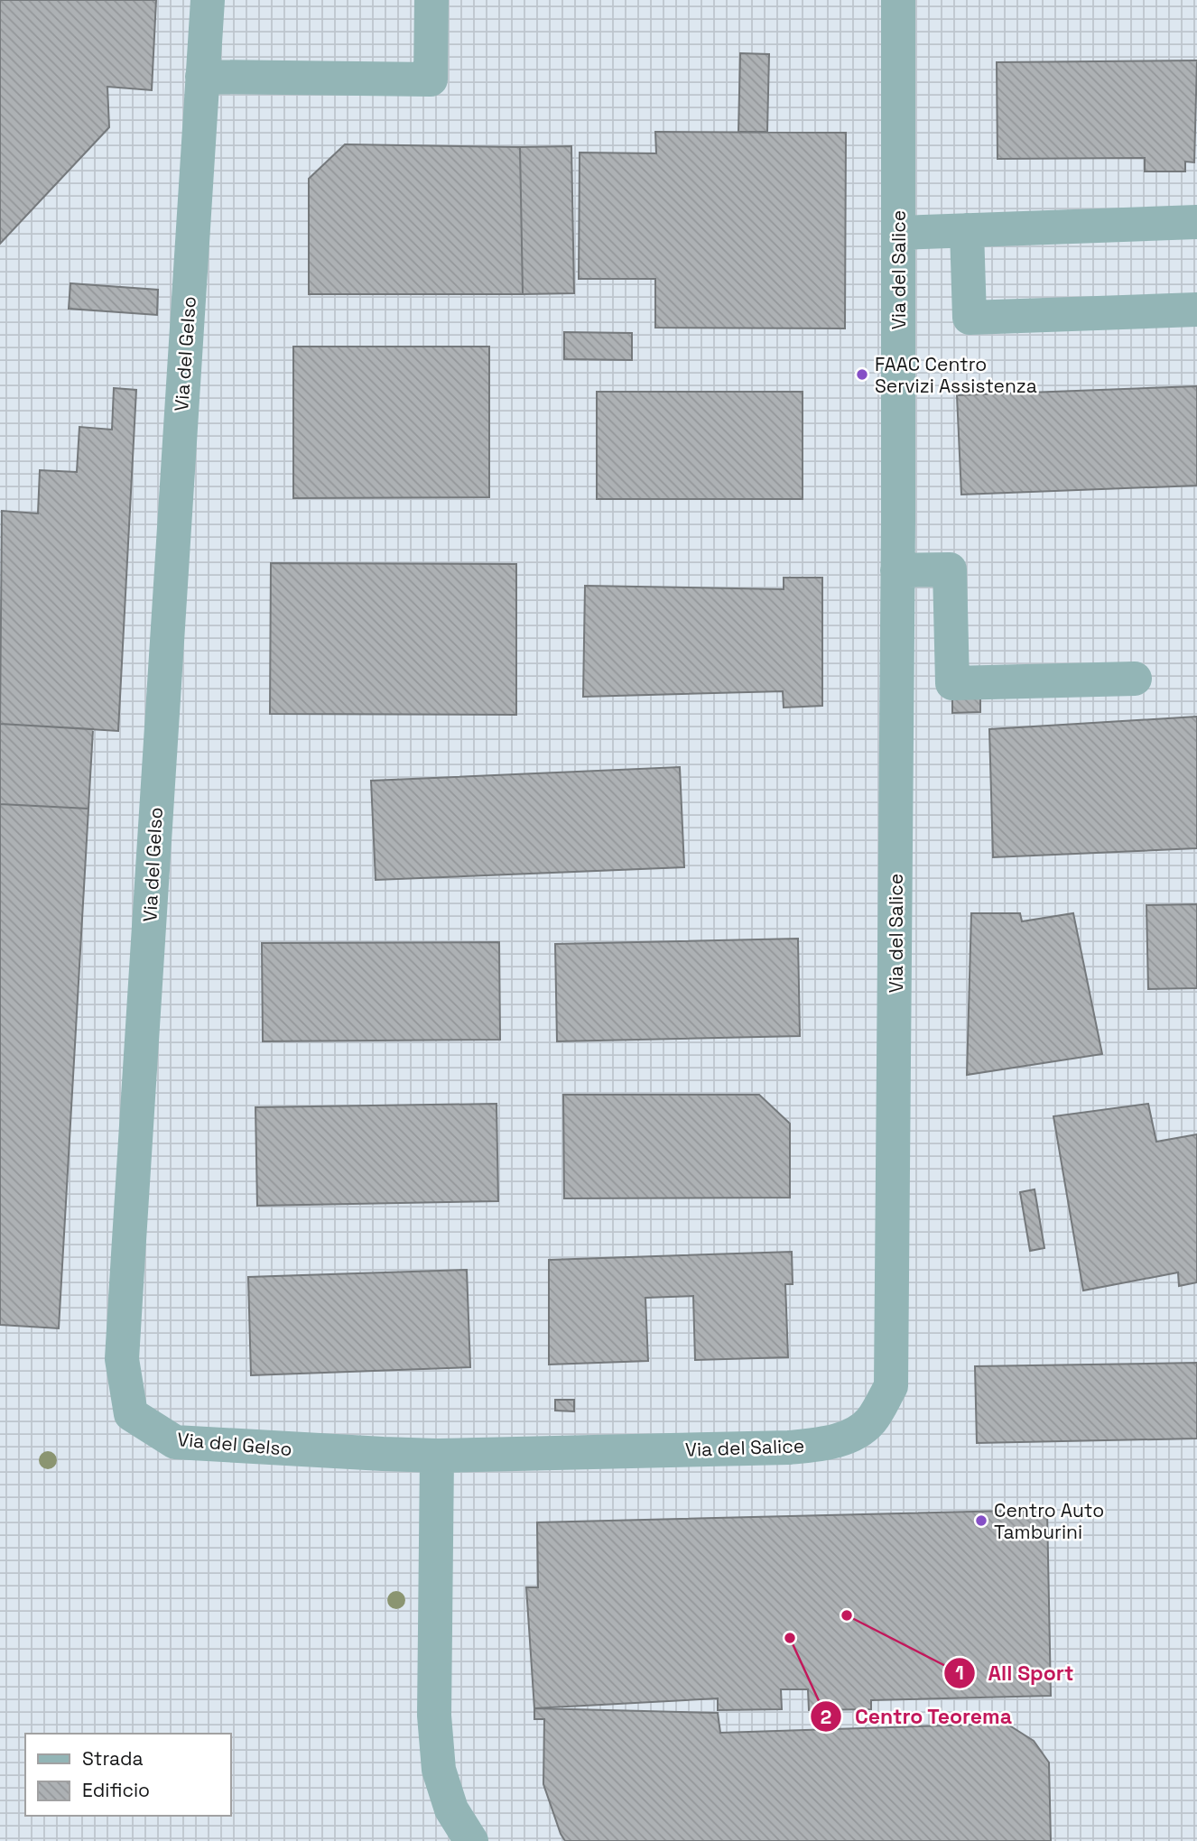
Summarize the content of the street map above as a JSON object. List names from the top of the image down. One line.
{"streets":{"street":["Via del Salice","Via del Gelso"]},"crossings":[["Via del Salice","Via del Gelso"]],"places":["FAAC Centro Servizi Assistenza","Centro Auto Tamburini","All Sport","Centro Teorema"],"legend":["Strada","Edificio"]}
